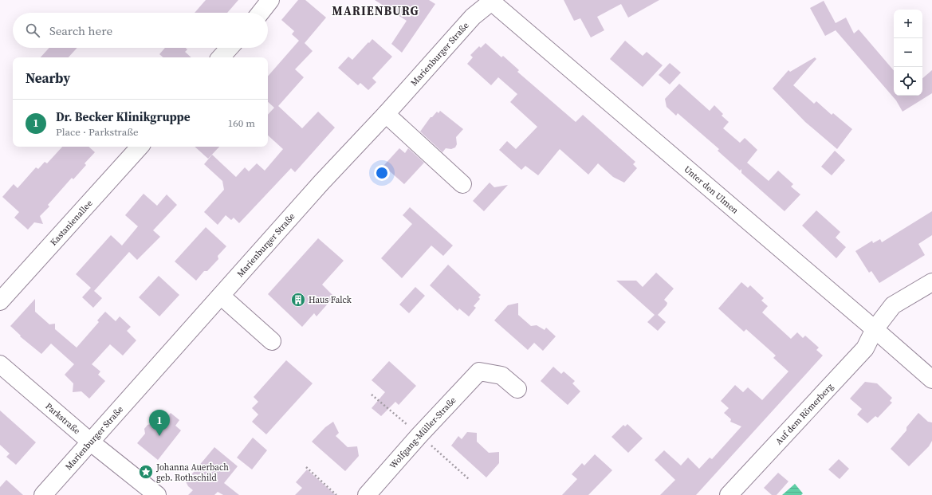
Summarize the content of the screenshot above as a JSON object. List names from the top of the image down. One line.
{"streets":{"street":["Marienburger Straße","Unter den Ulmen","Kastanienallee","Auf dem Römerberg","Parkstraße","Wolfgang-Müller-Straße"]},"crossings":[["Marienburger Straße","Unter den Ulmen"],["Marienburger Straße","Parkstraße"],["Unter den Ulmen","Auf dem Römerberg"]],"districts":["MARIENBURG"],"places":{"building":["Haus Falck"],"place":["Johanna Auerbach geb. Rothschild"]},"page":{"map_buttons":["+","−"],"search":"Search here","heading":"Nearby","list":[{"mark":"1","name":"Dr. Becker Klinikgruppe","note":"Place · Parkstraße","value":"160 m"}],"pins":"1"}}
